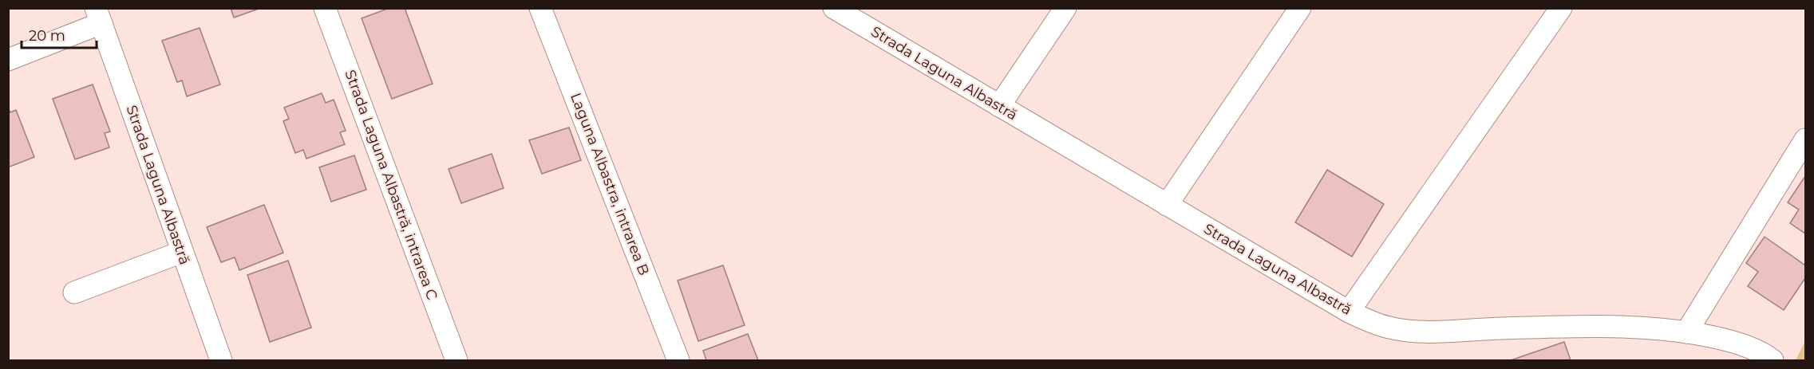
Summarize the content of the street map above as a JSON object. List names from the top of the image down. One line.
{"streets":{"street":["Strada Laguna Albastră","Laguna Albastra, intrarea B","Strada Laguna Albastră, intrarea C"]},"scale_bar":"20 m"}
